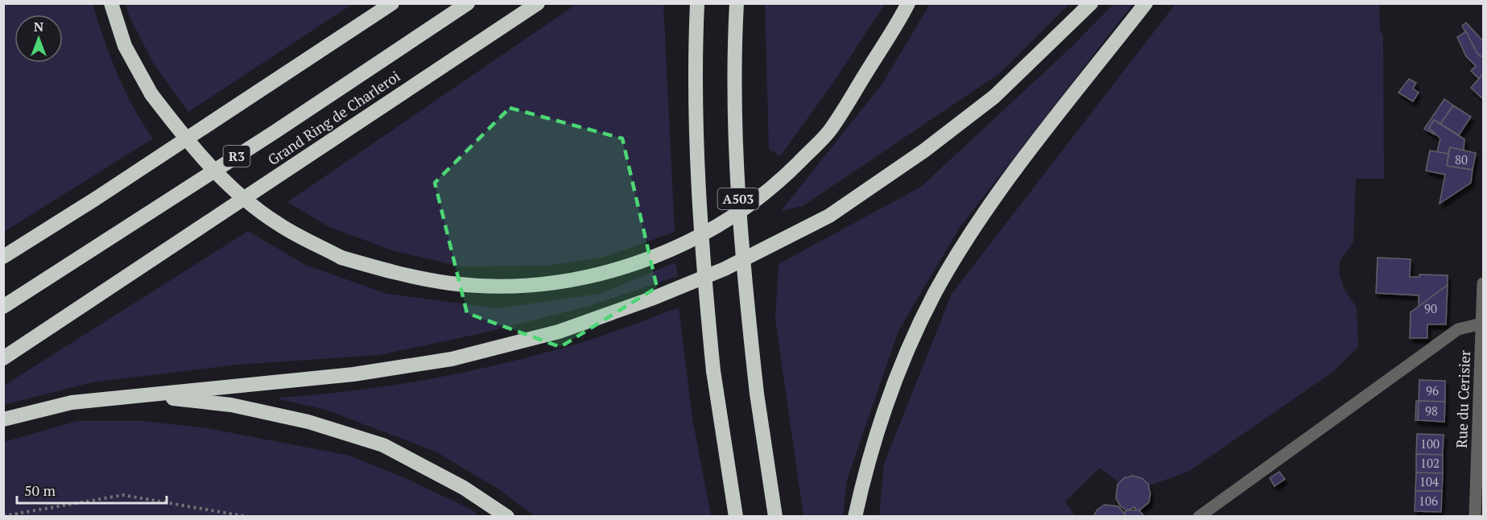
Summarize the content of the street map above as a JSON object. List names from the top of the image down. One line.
{"streets":{"highway":["Grand Ring de Charleroi","R3","A503"],"street":["Rue du Cerisier"]},"house_numbers":["80","90","96","98","100","102","104","106"],"scale_bar":"50 m","north":"top"}
